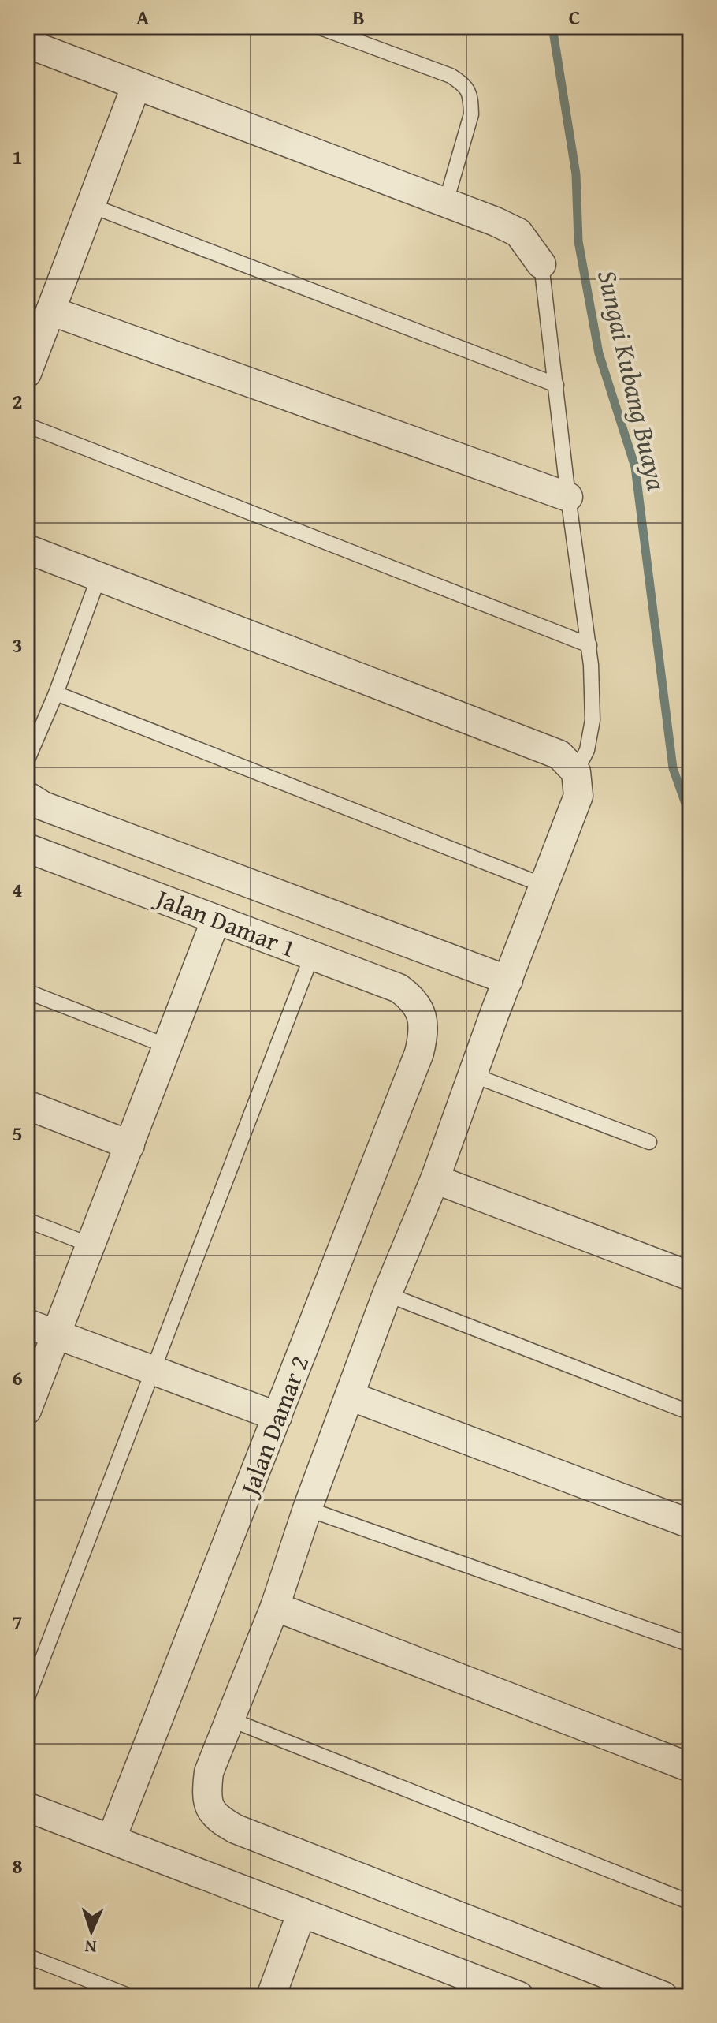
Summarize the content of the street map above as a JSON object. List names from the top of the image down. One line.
{"streets":{"street":["Jalan Damar 1","Jalan Damar 2"]},"crossings":[["Jalan Damar 1","Jalan Damar 2"]],"water":["Sungai Kubang Buaya"],"north":"bottom","grid":{"columns":["A","B","C"],"rows":["1","2","3","4","5","6","7","8"]}}
